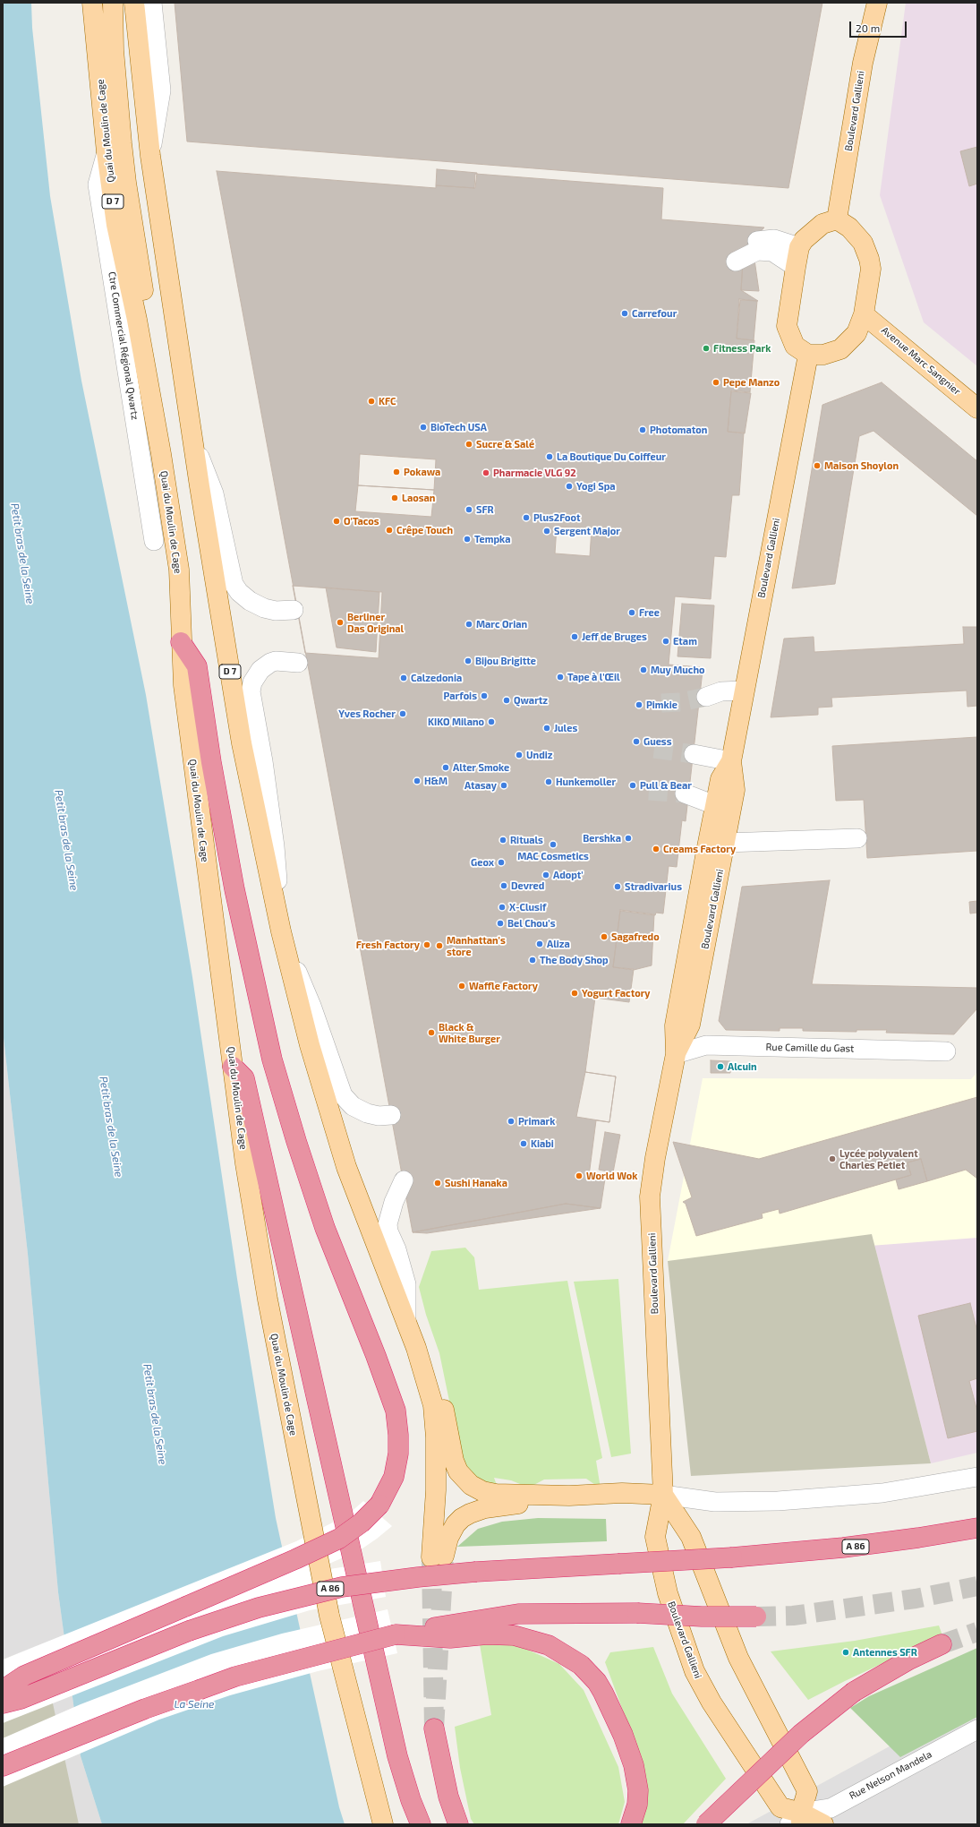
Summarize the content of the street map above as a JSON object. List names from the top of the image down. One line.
{"streets":{"highway":["A 86"],"main road":["Boulevard Gallieni","Quai du Moulin de Cage","D 7","Avenue Marc Sangnier"],"street":["Ctre Commercial Régional Qwartz","Rue Camille du Gast","Rue Nelson Mandela"]},"crossings":[["Boulevard Gallieni","Avenue Marc Sangnier"],["Boulevard Gallieni","Rue Camille du Gast"],["Boulevard Gallieni","Rue Nelson Mandela"],["Quai du Moulin de Cage","Ctre Commercial Régional Qwartz"]],"water":["Petit bras de la Seine","La Seine"],"places":["Carrefour","Fitness Park","Pepe Manzo","KFC","BioTech USA","Photomaton","Sucre & Salé","La Boutique Du Coiffeur","Maison Shoylon","Pokawa","Pharmacie VLG 92","Yogi Spa","Laosan","SFR","Plus2Foot","O'Tacos","Crêpe Touch","Sergent Major","Tempka","Free","Berliner Das Original","Marc Orian","Jeff de Bruges","Etam","Bijou Brigitte","Muy Mucho","Tape à l'Œil","Calzedonia","Parfois","Qwartz","Pimkie","Yves Rocher","KIKO Milano","Jules","Guess","Undiz","Alter Smoke","H&M","Hunkemoller","Atasay","Pull & Bear","Bershka","Rituals","MAC Cosmetics","Creams Factory","Geox","Adopt'","Devred","Stradivarius","X-Clusif","Bel Chou's","Sagafredo","Aliza","Fresh Factory","Manhattan's store","The Body Shop","Waffle Factory","Yogurt Factory","Black & White Burger","Alcuin","Primark","Kiabi","Lycée polyvalent Charles Petiet","World Wok","Sushi Hanaka","Antennes SFR"],"scale_bar":"20 m"}
